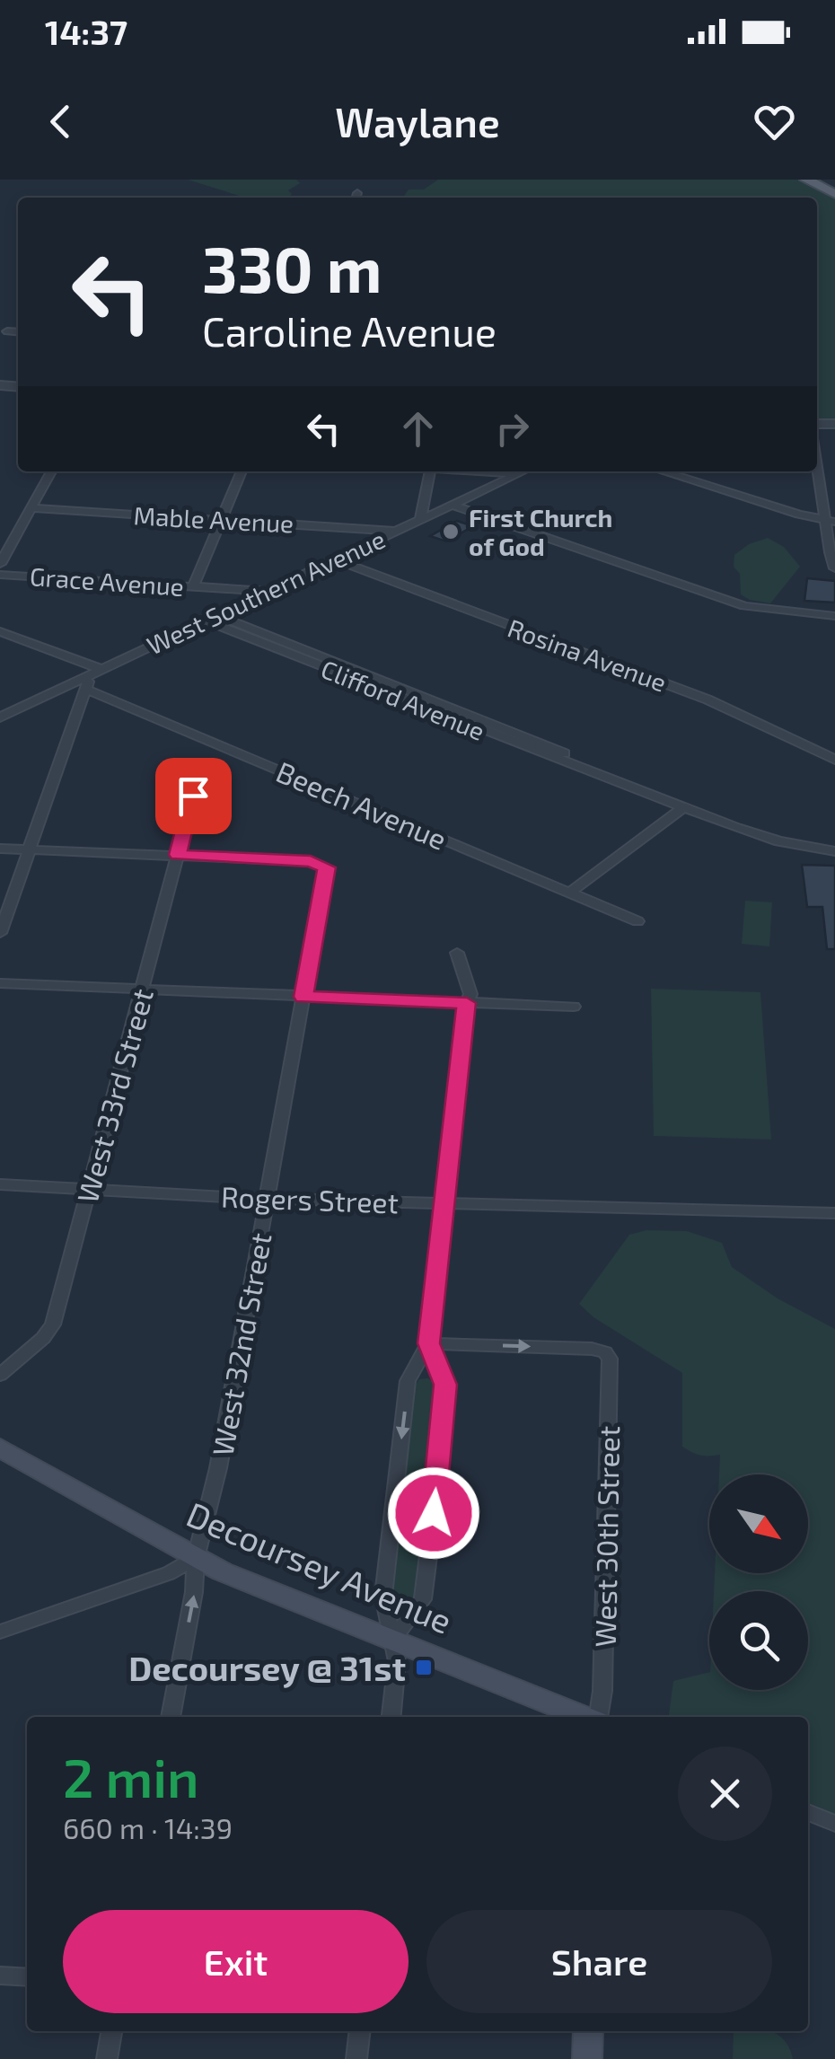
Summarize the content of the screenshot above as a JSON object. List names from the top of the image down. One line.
{"streets":{"main road":["Decoursey Avenue"],"street":["Mable Avenue","Grace Avenue","West Southern Avenue","Rosina Avenue","Clifford Avenue","Beech Avenue","West 33rd Street","Rogers Street","West 32nd Street","West 30th Street"]},"crossings":[["Mable Avenue","West Southern Avenue"],["Grace Avenue","West Southern Avenue"],["West Southern Avenue","Rosina Avenue"],["West Southern Avenue","Clifford Avenue"],["West 33rd Street","Rogers Street"],["West 33rd Street","West 32nd Street"],["Rogers Street","West 32nd Street"],["West 32nd Street","Decoursey Avenue"]],"places":{"other":["First Church of God"],"transit":["Decoursey @ 31st"]},"north":"bottom right","page":{"status":"14:37","header":"Waylane","turn":["330 m","Caroline Avenue"],"heading":["2 min","660 m · 14:39"],"buttons":["Exit","Share"]}}
